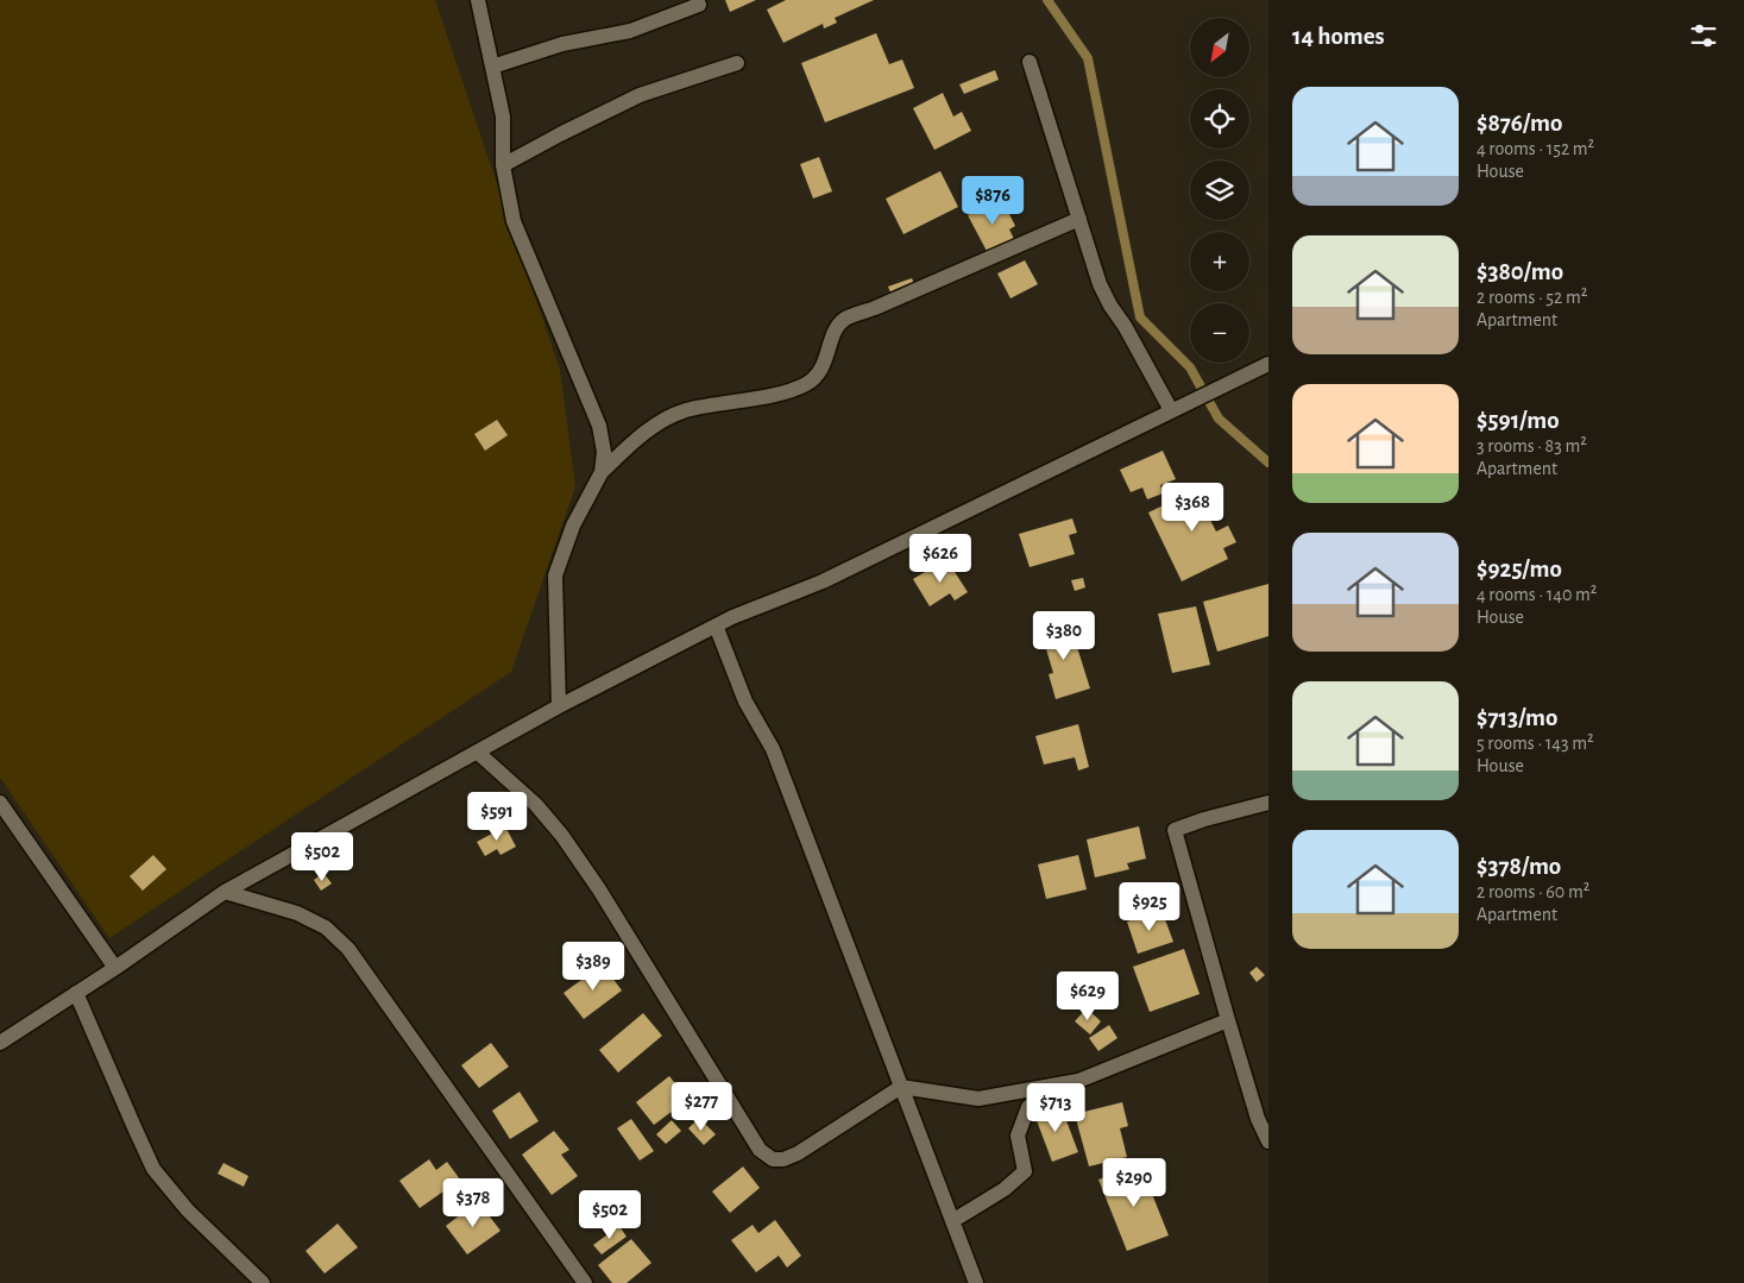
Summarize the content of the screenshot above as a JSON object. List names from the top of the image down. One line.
{"north":"bottom left","page":{"heading":"14 homes","map_buttons":["+","−"],"list":[{"name":"$876/mo","note":"4 rooms · 152 m² · House"},{"name":"$380/mo","note":"2 rooms · 52 m² · Apartment"},{"name":"$591/mo","note":"3 rooms · 83 m² · Apartment"},{"name":"$925/mo","note":"4 rooms · 140 m² · House"},{"name":"$713/mo","note":"5 rooms · 143 m² · House"},{"name":"$378/mo","note":"2 rooms · 60 m² · Apartment"}],"price":["$876","$368","$626","$380","$591","$502","$925","$389","$629","$277","$713","$290","$378","$502"]}}
